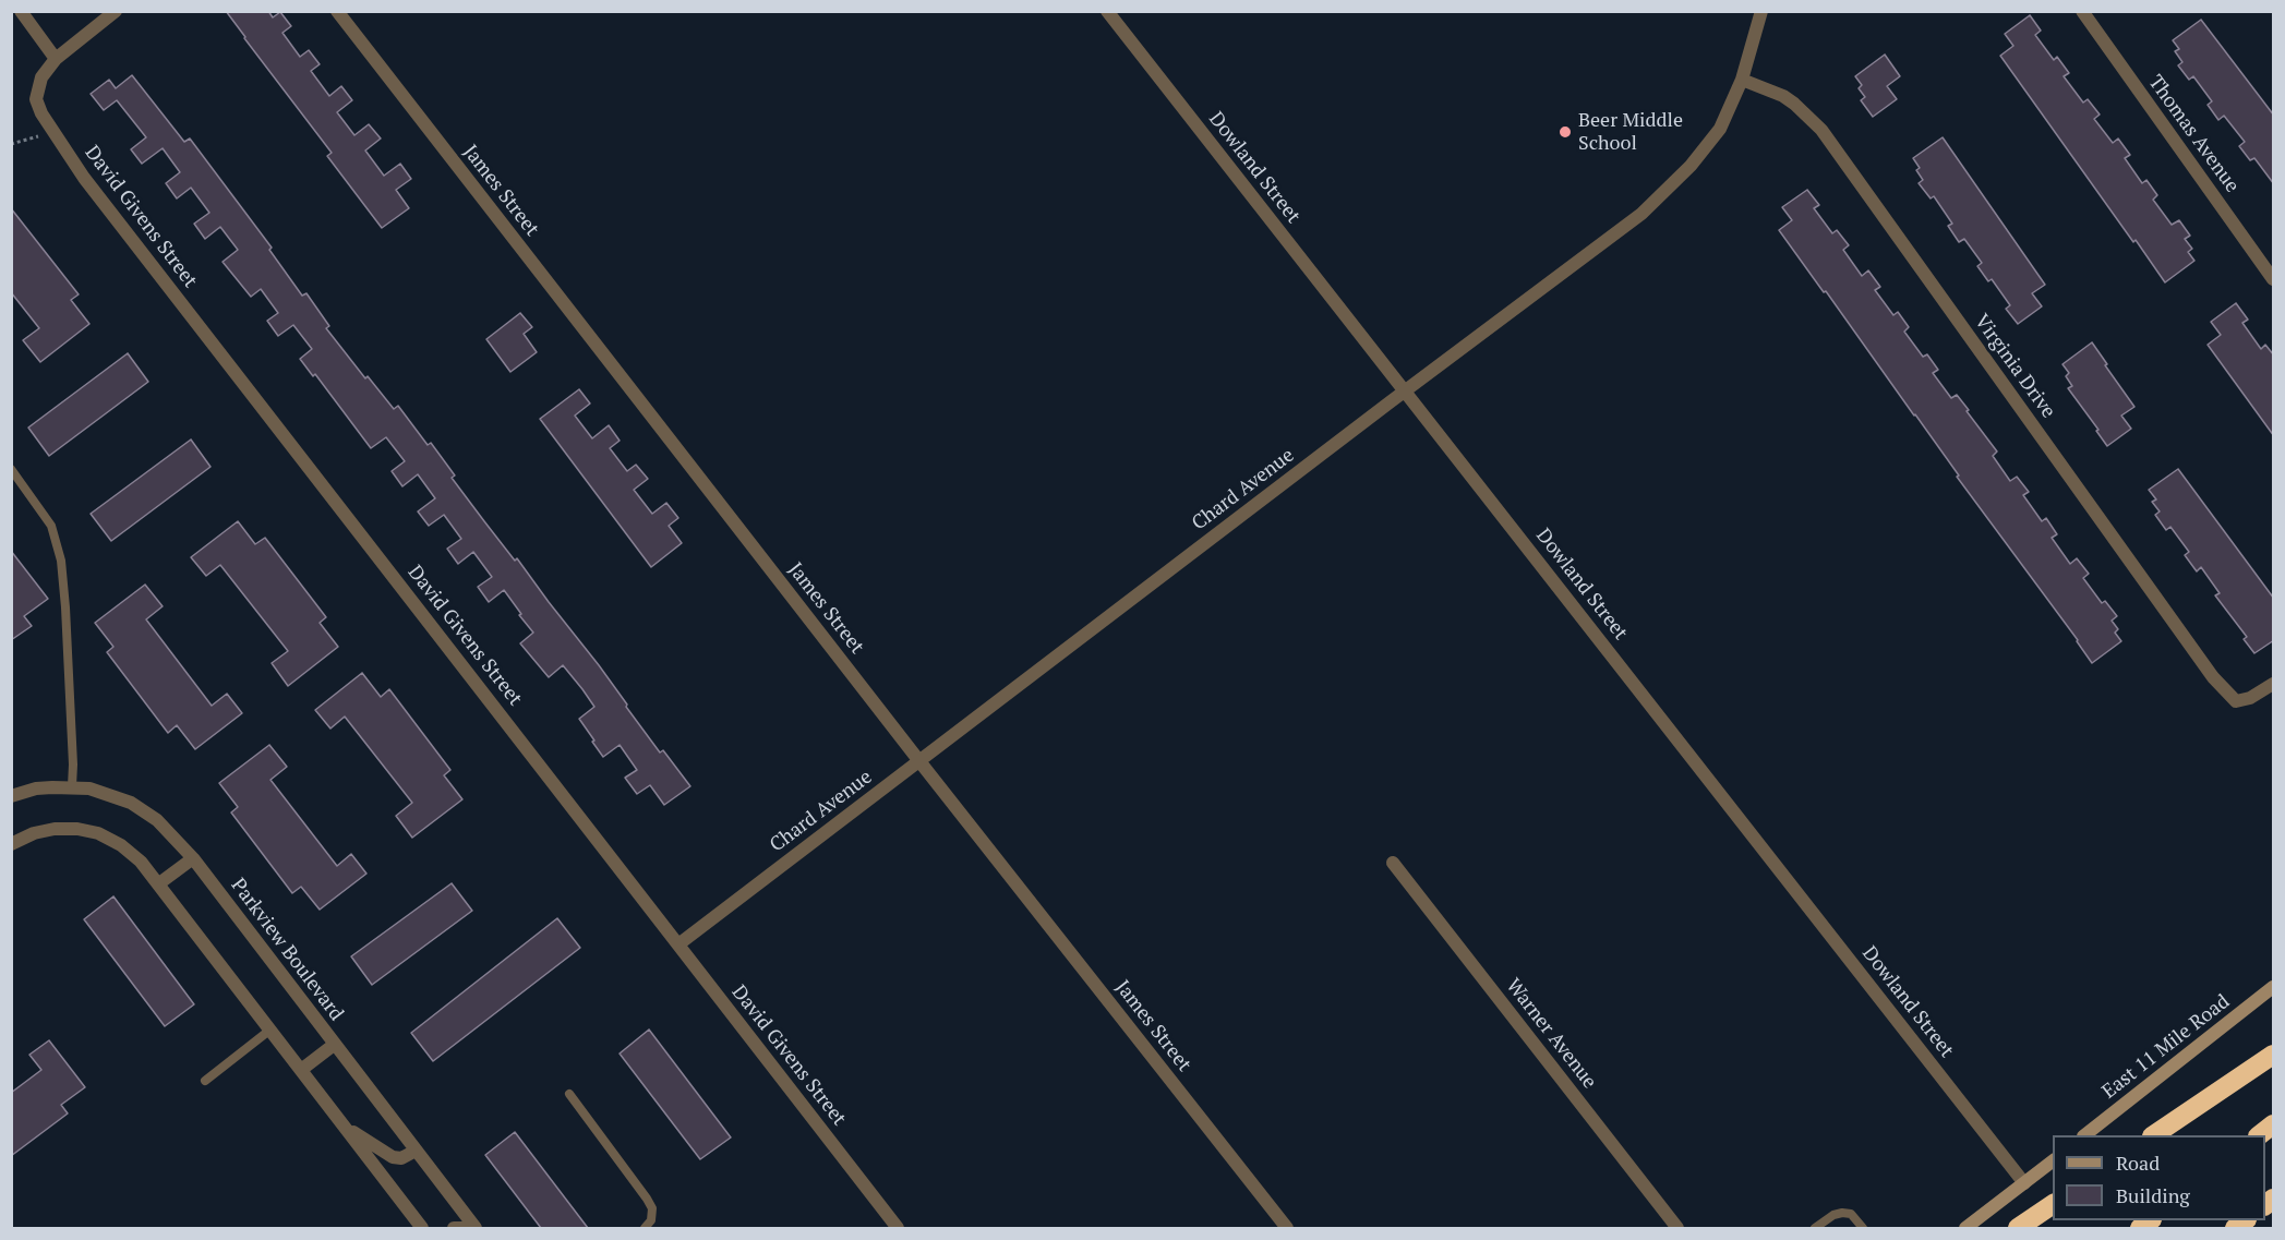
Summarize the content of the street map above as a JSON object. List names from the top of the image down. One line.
{"streets":{"main road":["East 11 Mile Road"],"street":["Thomas Avenue","Dowland Street","James Street","David Givens Street","Virginia Drive","Chard Avenue","Parkview Boulevard","Warner Avenue"]},"crossings":[["Dowland Street","Chard Avenue"],["James Street","Chard Avenue"],["David Givens Street","Chard Avenue"],["Virginia Drive","Chard Avenue"]],"places":["Beer Middle School"],"legend":["Road","Building"]}
